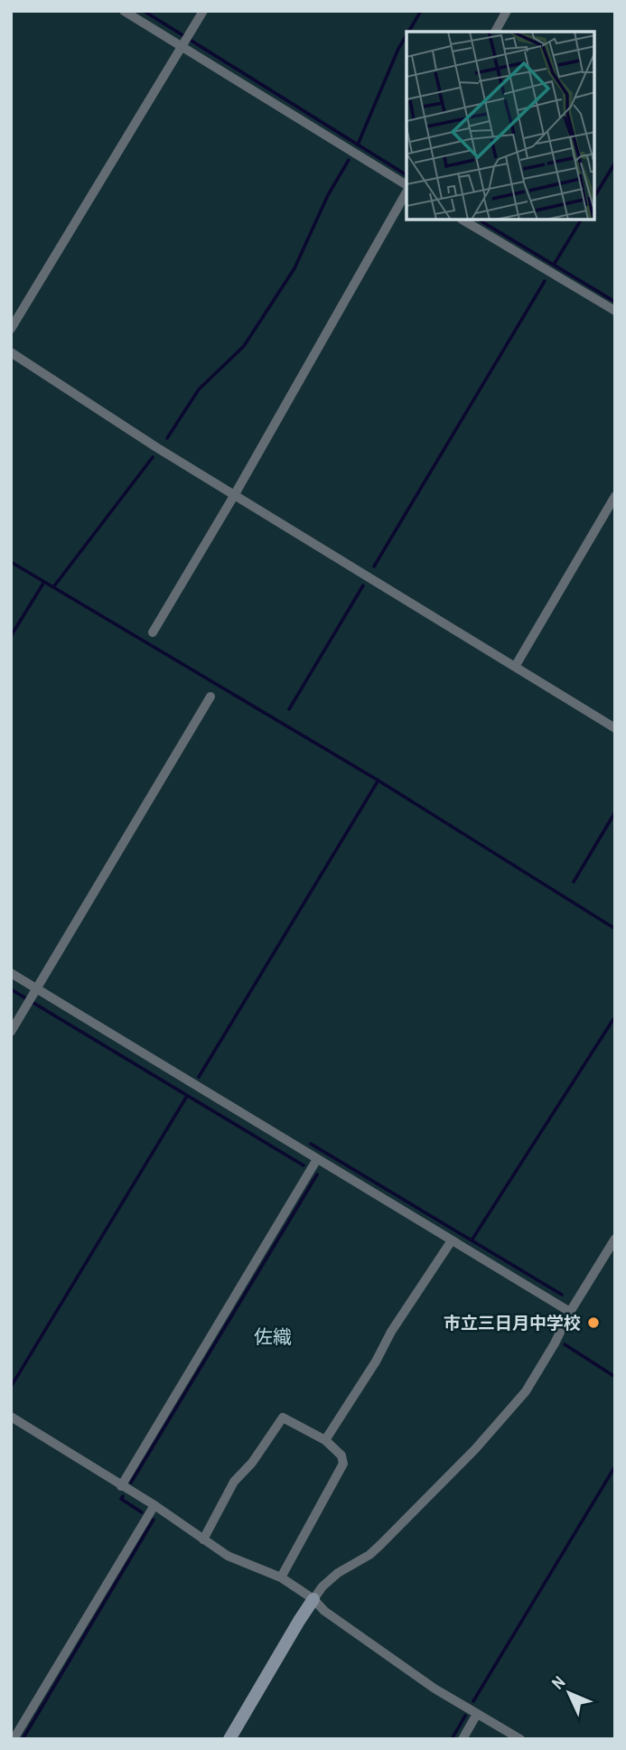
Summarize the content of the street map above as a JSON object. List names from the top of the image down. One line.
{"districts":["佐織"],"places":["市立三日月中学校"],"north":"top left"}
